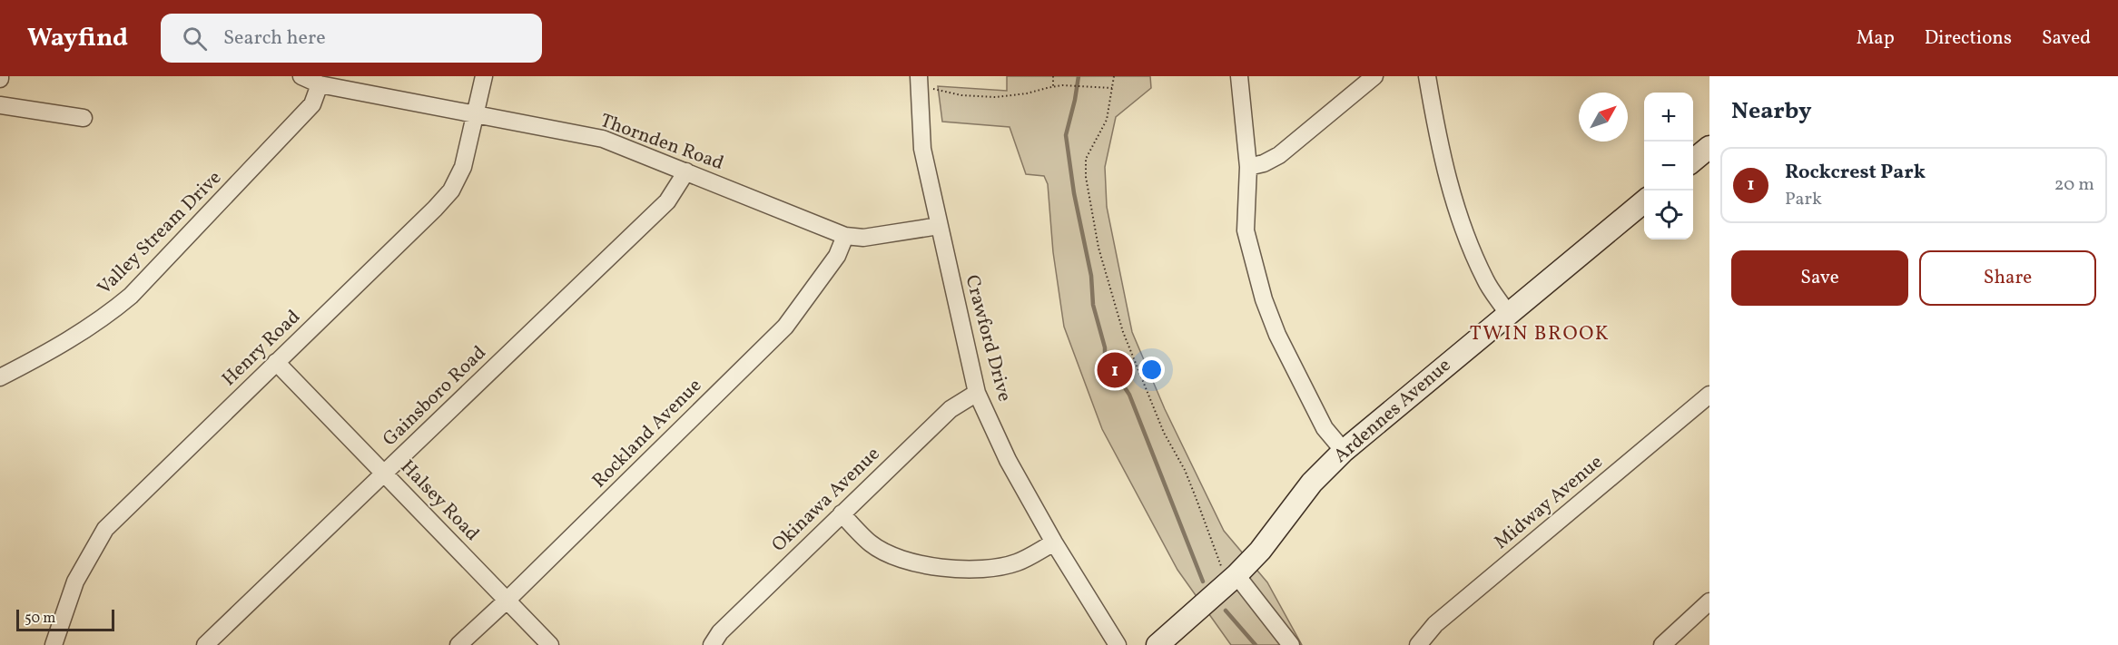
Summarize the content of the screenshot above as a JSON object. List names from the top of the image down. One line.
{"streets":{"street":["Thornden Road","Valley Stream Drive","Crawford Drive","Henry Road","Gainsboro Road","Ardennes Avenue","Rockland Avenue","Okinawa Avenue","Halsey Road","Midway Avenue"]},"crossings":[["Thornden Road","Valley Stream Drive"],["Thornden Road","Crawford Drive"],["Thornden Road","Henry Road"],["Thornden Road","Gainsboro Road"],["Thornden Road","Rockland Avenue"],["Crawford Drive","Okinawa Avenue"],["Henry Road","Halsey Road"],["Gainsboro Road","Halsey Road"],["Rockland Avenue","Halsey Road"]],"districts":["TWIN BROOK"],"scale_bar":"50 m","north":"top right","page":{"header":"Wayfind","search":"Search here","nav":["Map","Directions","Saved"],"heading":"Nearby","map_buttons":["+","−"],"list":[{"mark":"1","name":"Rockcrest Park","note":"Park","value":"20 m"}],"buttons":["Save","Share"],"pins":"1","scale":"50 m"}}
